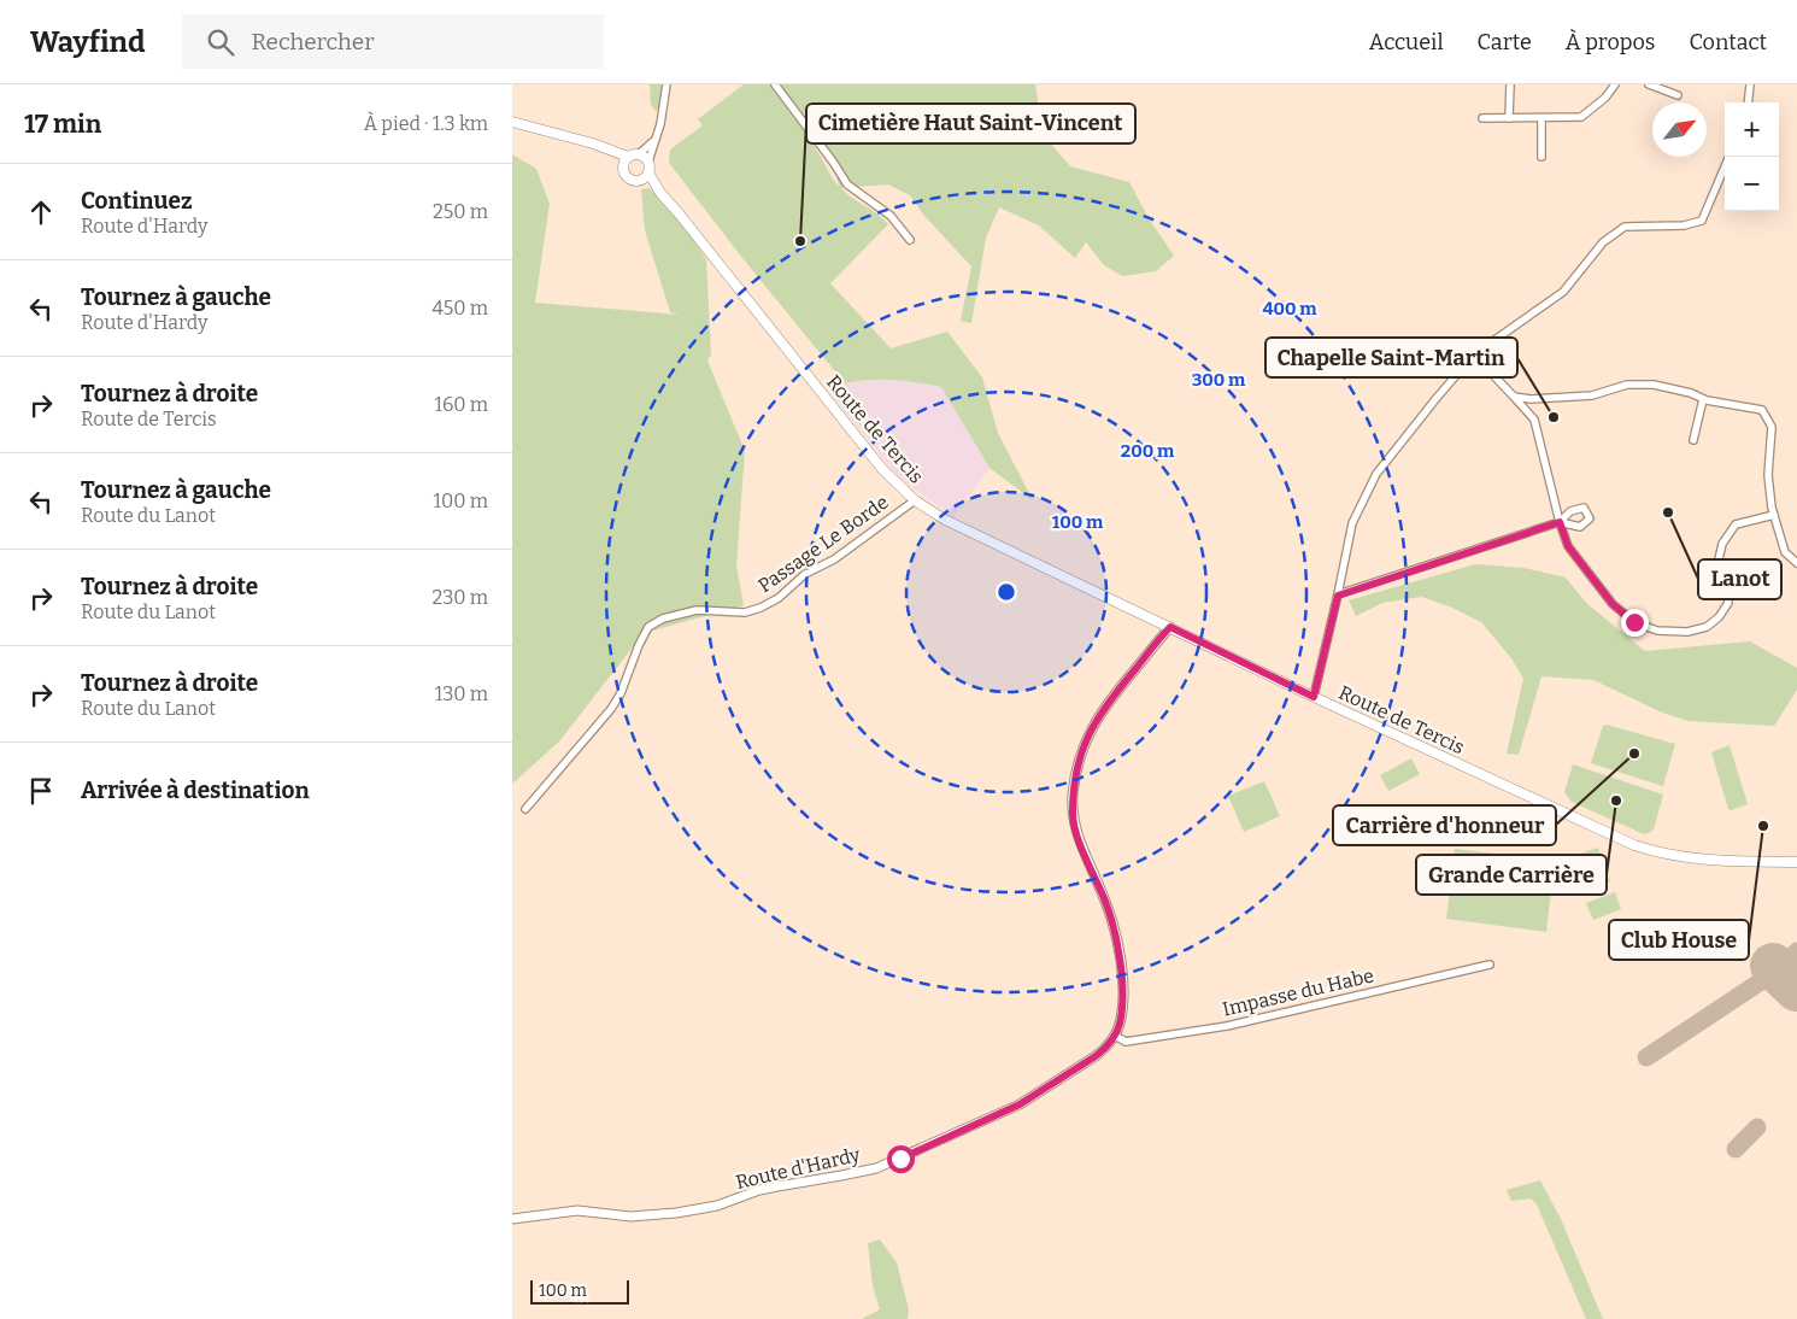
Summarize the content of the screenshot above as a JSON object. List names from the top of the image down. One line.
{"streets":{"main road":["Route de Tercis"],"street":["Passage Le Borde","Impasse du Habe","Route d'Hardy"]},"crossings":[["Route de Tercis","Passage Le Borde"],["Impasse du Habe","Route d'Hardy"]],"places":["Cimetière Haut Saint-Vincent","Chapelle Saint-Martin","Lanot","Carrière d'honneur","Grande Carrière","Club House"],"scale_bar":"100 m","north":"top right","page":{"header":"Wayfind","search":"Rechercher","nav":["Accueil","Carte","À propos","Contact"],"heading":["17 min","À pied · 1.3 km"],"map_buttons":["+","−"],"list":[["Continuez","Route d'Hardy","250 m"],["Tournez à gauche","Route d'Hardy","450 m"],["Tournez à droite","Route de Tercis","160 m"],["Tournez à gauche","Route du Lanot","100 m"],["Tournez à droite","Route du Lanot","230 m"],["Tournez à droite","Route du Lanot","130 m"],"Arrivée à destination"],"scale":"100 m"},"rings":["400 m","300 m","200 m","100 m"]}
